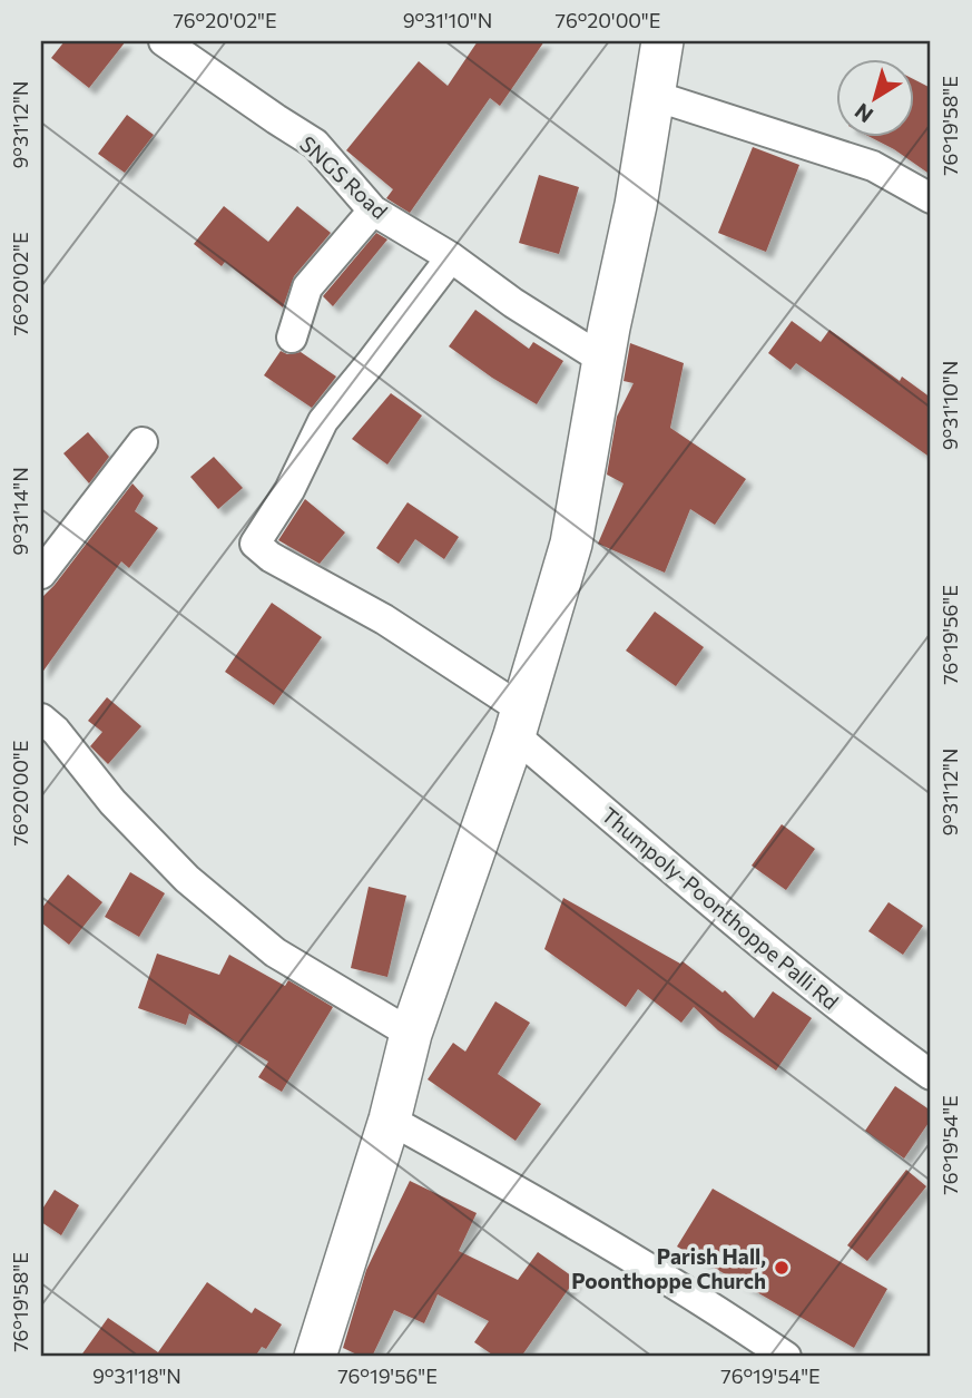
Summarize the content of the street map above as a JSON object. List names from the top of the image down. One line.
{"streets":{"street":["SNGS Road","Thumpoly-Poonthoppe Palli Rd"]},"crossings":[["SNGS Road","Thumpoly-Poonthoppe Palli Rd"]],"places":["Parish Hall, Poonthoppe Church"],"north":"bottom left","coordinates":["76°20'02\"E","9°31'10\"N","76°20'00\"E","9°31'12\"N","76°19'58\"E","9°31'14\"N","76°19'56\"E","76°19'54\"E","9°31'18\"N"]}
